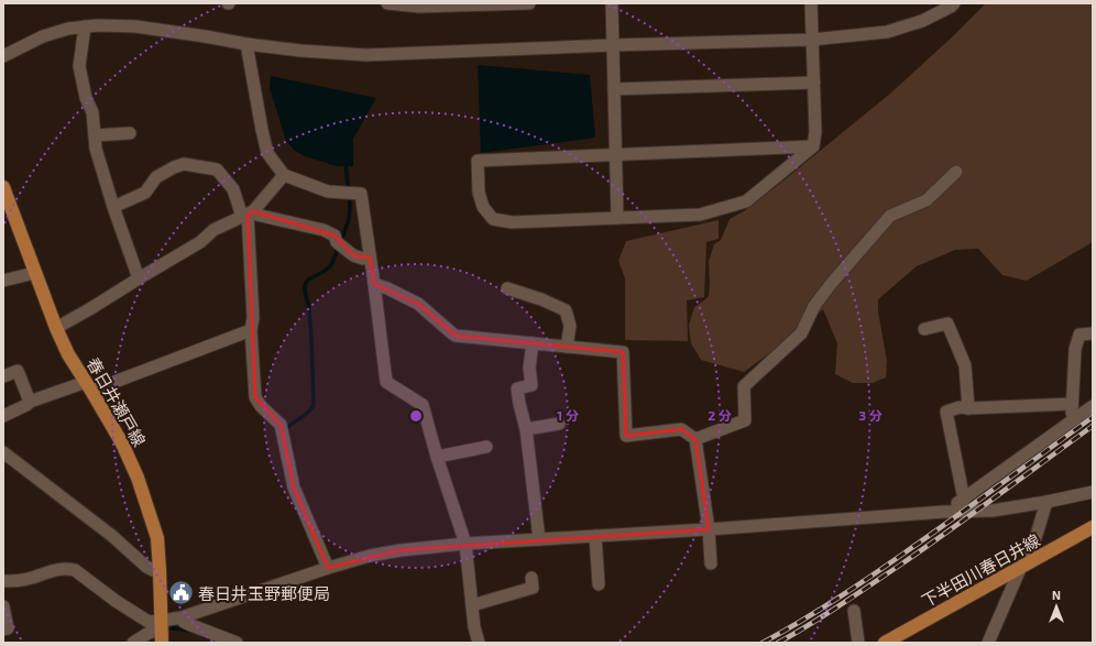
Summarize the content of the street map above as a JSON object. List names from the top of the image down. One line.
{"streets":{"main road":["春日井瀬戸線","下半田川春日井線"]},"places":{"public building":["春日井玉野郵便局"]},"north":"top","rings":["1 分","2 分","3 分"]}
